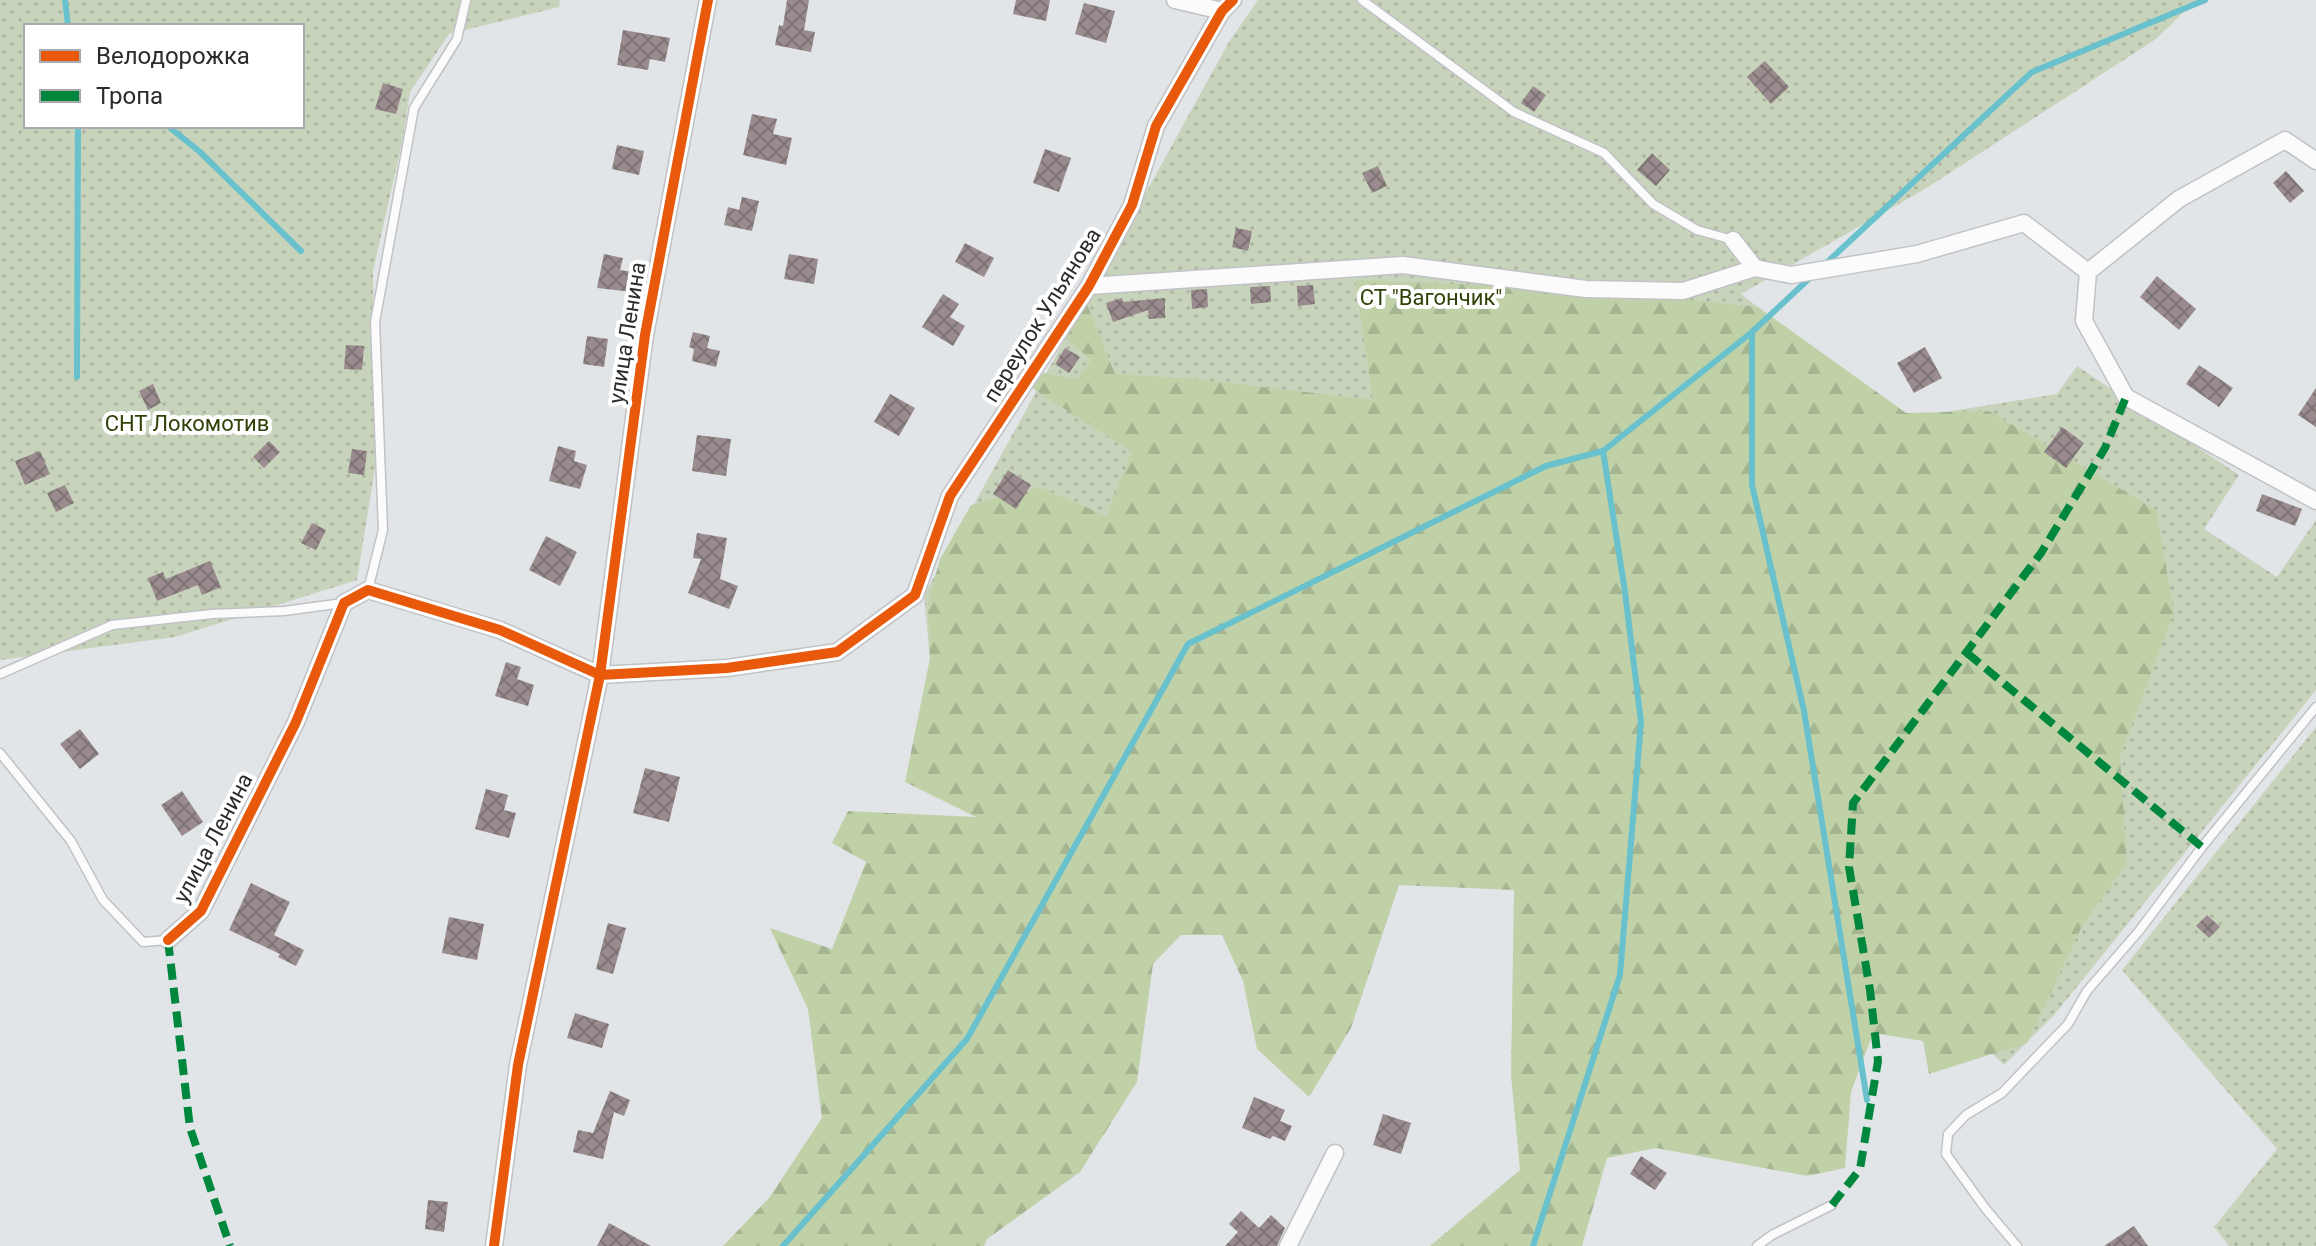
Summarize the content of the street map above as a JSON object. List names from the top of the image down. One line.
{"streets":{"street":["переулок Ульянова","улица Ленина"]},"crossings":[["переулок Ульянова","улица Ленина"]],"parks":["СТ \"Вагончик\"","СНТ Локомотив"],"legend":["Велодорожка","Тропа"]}
